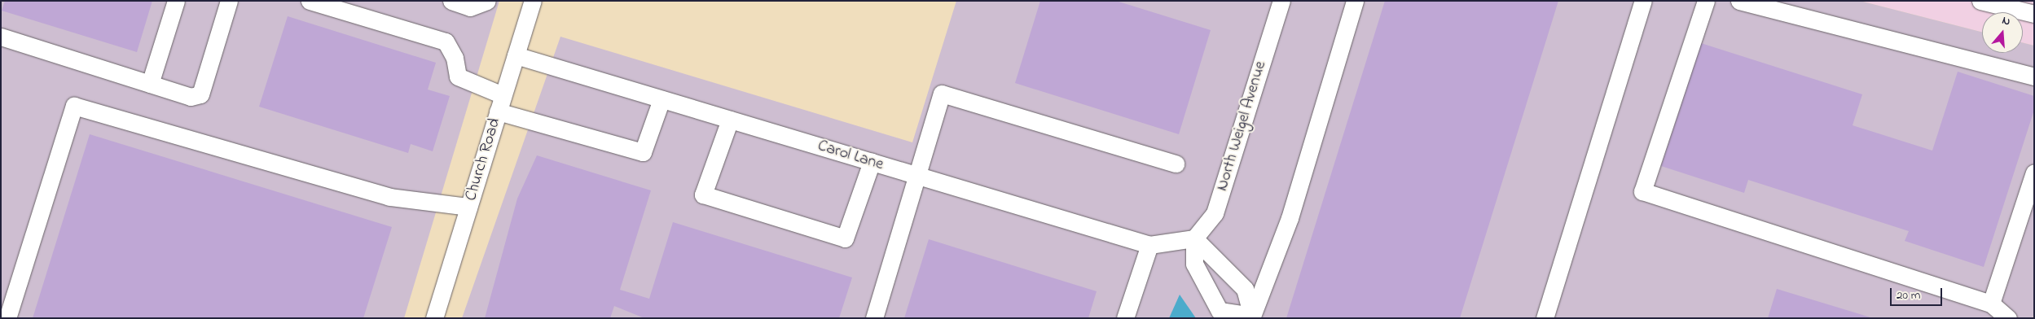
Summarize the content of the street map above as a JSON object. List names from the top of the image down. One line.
{"streets":{"street":["North Weigel Avenue","Carol Lane","Church Road"]},"crossings":[["North Weigel Avenue","Carol Lane"],["Carol Lane","Church Road"]],"scale_bar":"20 m","north":"top"}
